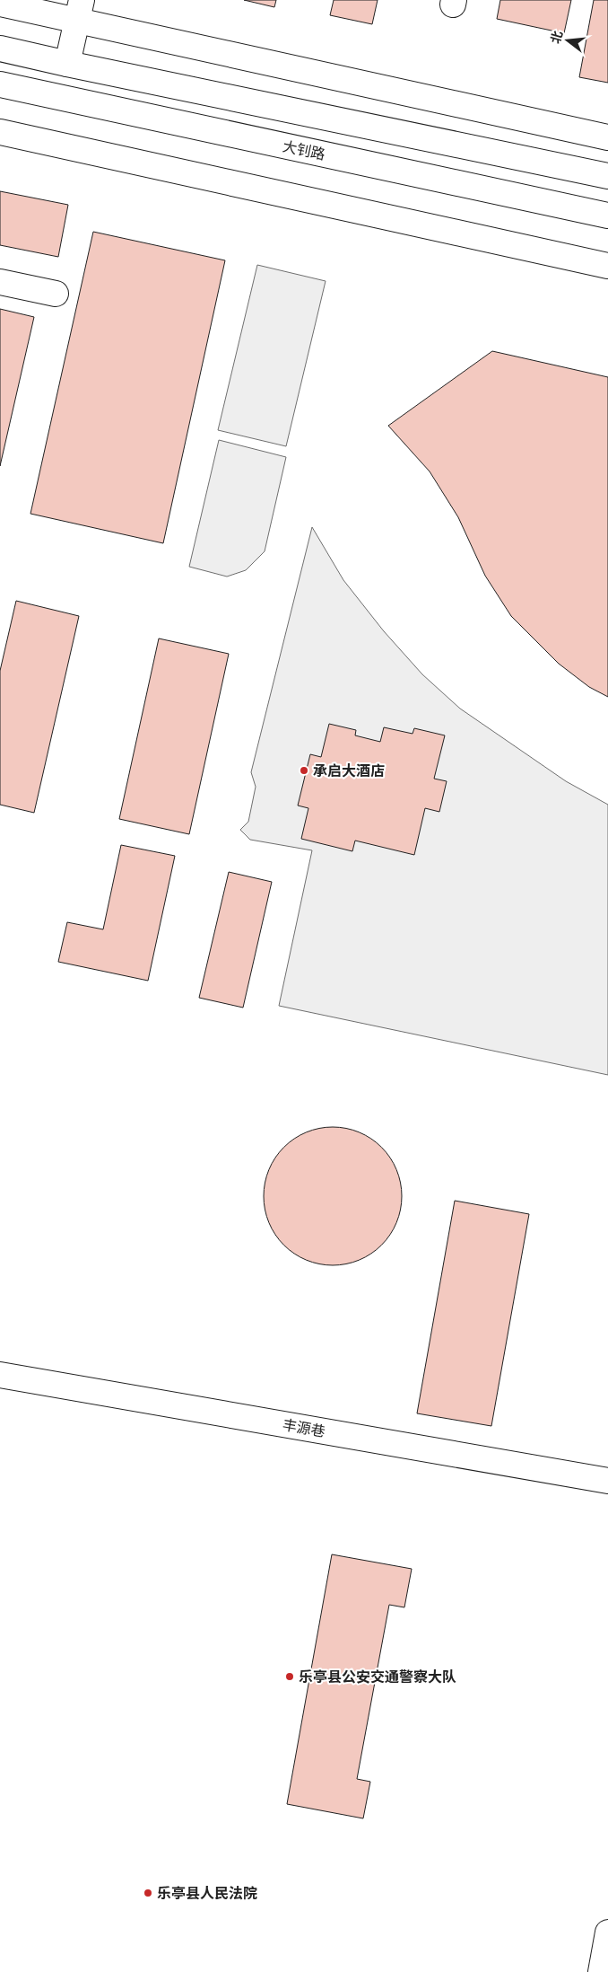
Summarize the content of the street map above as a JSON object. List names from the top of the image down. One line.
{"streets":{"main road":["大钊路","丰源巷"]},"places":["承启大酒店","乐亭县公安交通警察大队","乐亭县人民法院"],"north":"left"}
